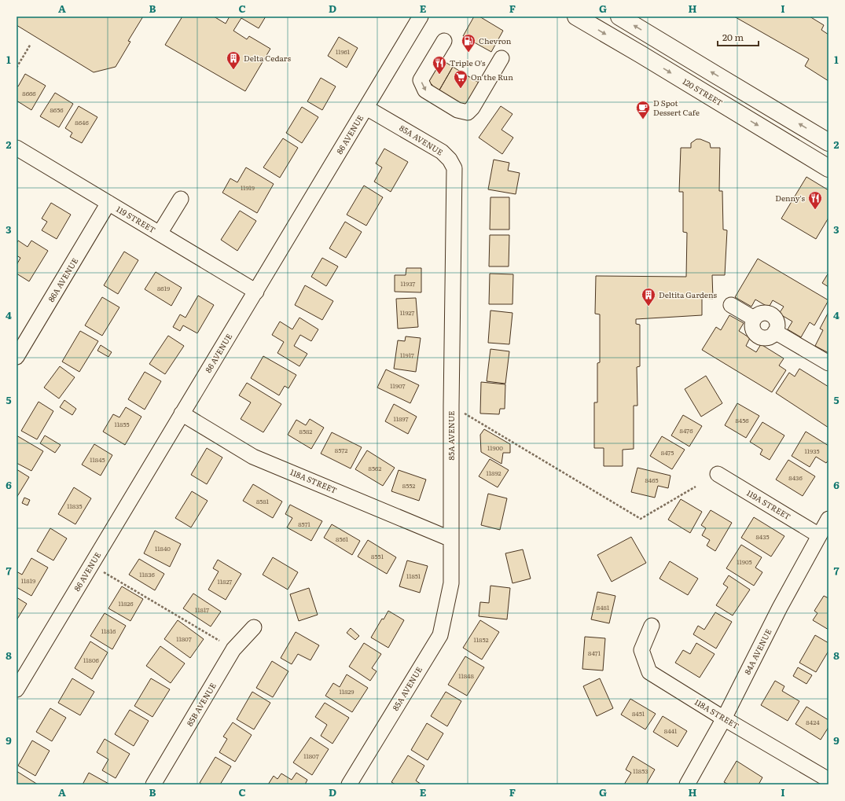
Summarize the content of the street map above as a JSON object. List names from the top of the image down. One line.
{"streets":{"main road":["120 STREET"],"street":["86 AVENUE","85A AVENUE","119 STREET","86A AVENUE","118A STREET","119A STREET","84A AVENUE","85B AVENUE"]},"crossings":[["86 AVENUE","85A AVENUE"],["86 AVENUE","119 STREET"],["86 AVENUE","118A STREET"],["85A AVENUE","118A STREET"],["119 STREET","86A AVENUE"],["118A STREET","84A AVENUE"],["119A STREET","84A AVENUE"]],"places":{"fuel station":["Chevron"],"building":["Delta Cedars","Deltita Gardens"],"restaurant":["Triple O's","Denny's"],"supermarket":["On the Run"],"cafe":["D Spot Dessert Cafe"]},"house_numbers":["11961","8666","8656","8646","11919","11937","8619","11927","11917","11907","11897","8456","11855","8476","8582","11900","8572","11935","8475","11845","8562","11892","8436","8465","8552","8581","11835","8571","8435","8561","11840","8551","11905","11836","11851","11819","11827","11826","8481","11817","11816","11807","11852","8471","11806","11848","11829","8451","8424","8441","11807","11853"],"scale_bar":"20 m","grid":{"columns":["A","B","C","D","E","F","G","H","I"],"rows":["1","2","3","4","5","6","7","8","9"]}}
